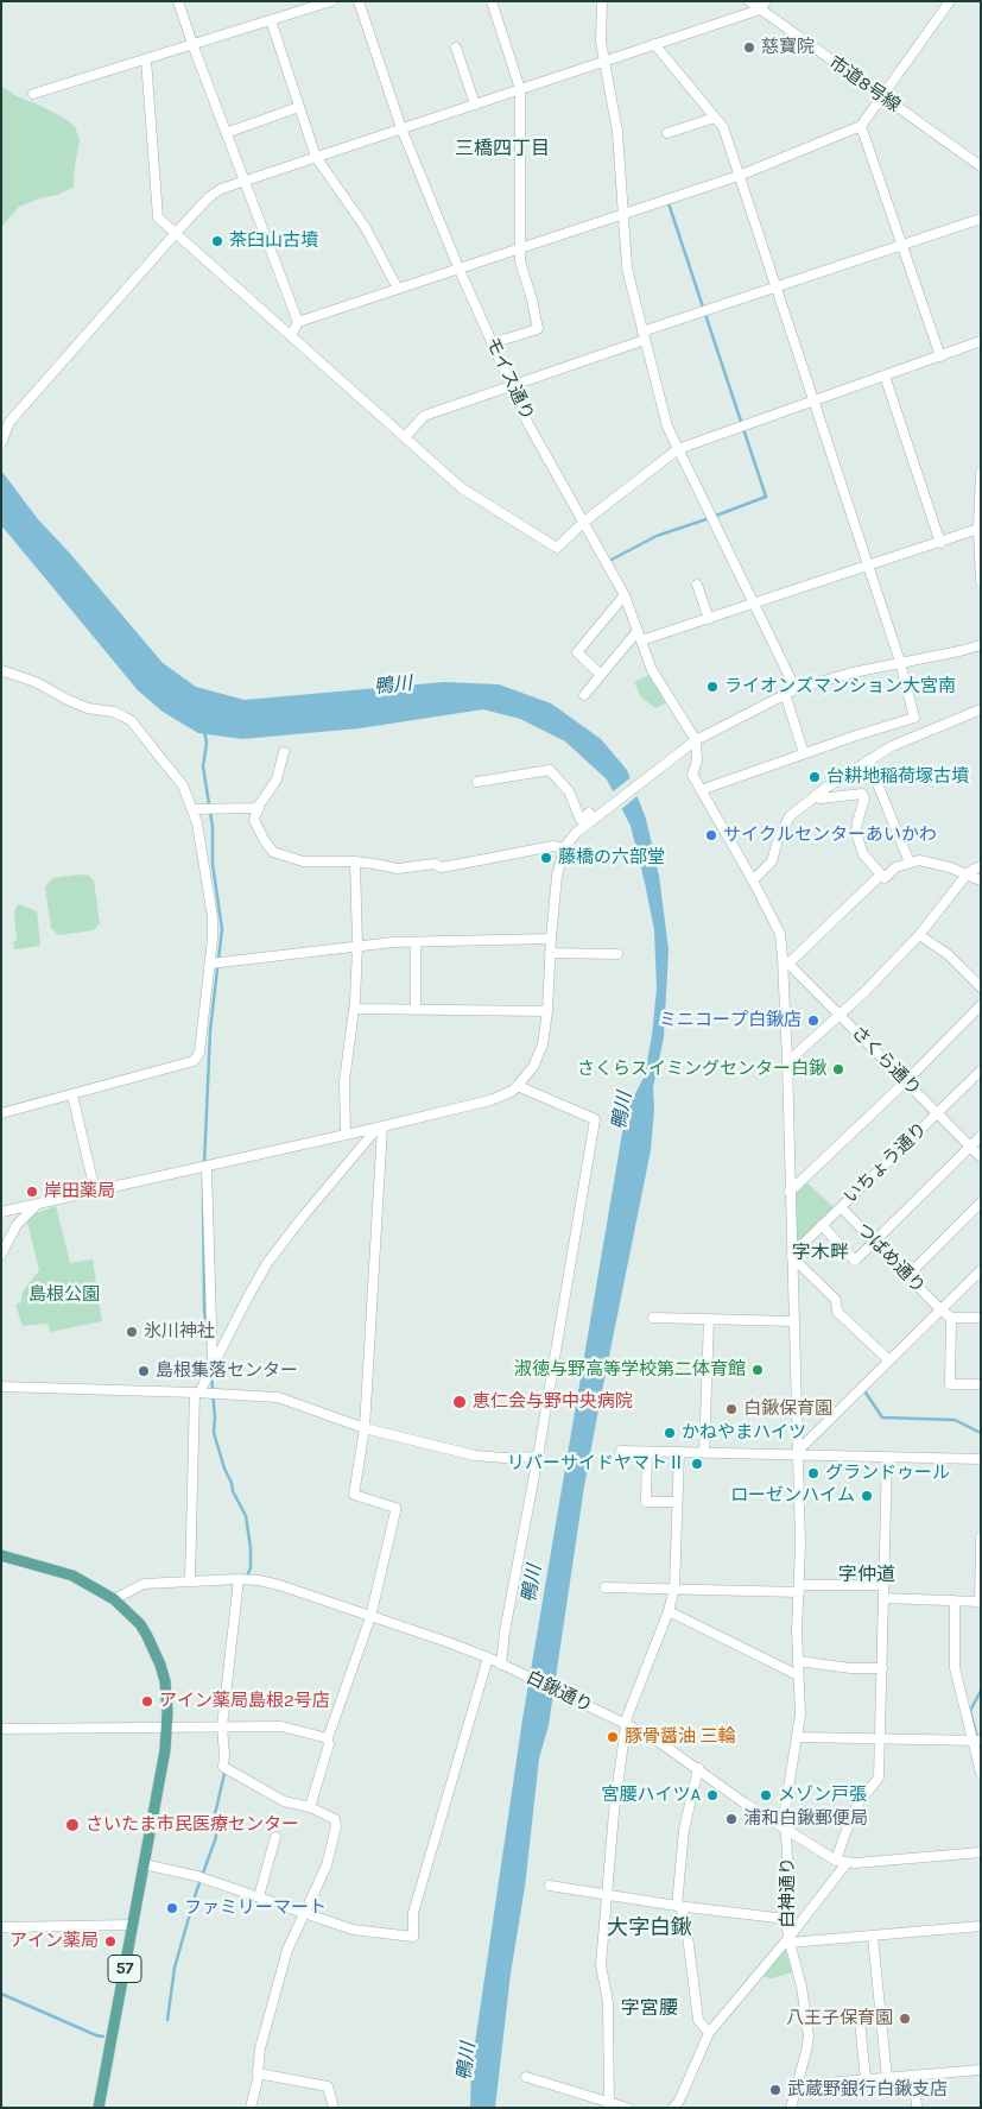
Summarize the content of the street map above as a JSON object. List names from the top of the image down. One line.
{"streets":{"main road":["57"],"street":["市道8号線","モイス通り","さくら通り","いちょう通り","つばめ通り","白鍬通り","白神通り"]},"crossings":[["さくら通り","いちょう通り"],["さくら通り","白神通り"],["いちょう通り","つばめ通り"],["いちょう通り","白神通り"],["白鍬通り","白神通り"],["白鍬通り","57"]],"districts":["三橋四丁目","字木畔","字仲道","大字白鍬","字宮腰"],"water":["鴨川"],"parks":["島根公園"],"places":["慈寶院","茶臼山古墳","ライオンズマンション大宮南","台耕地稲荷塚古墳","サイクルセンターあいかわ","藤橋の六部堂","ミニコープ白鍬店","さくらスイミングセンター白鍬","岸田薬局","氷川神社","淑徳与野高等学校第二体育館","島根集落センター","恵仁会与野中央病院","白鍬保育園","かねやまハイツ","リバーサイドヤマトⅡ","グランドゥール","ローゼンハイム","アイン薬局島根2号店","豚骨醤油 三輪","宮腰ハイツA","メゾン戸張","浦和白鍬郵便局","さいたま市民医療センター","ファミリーマート","アイン薬局","八王子保育園","武蔵野銀行白鍬支店"]}
